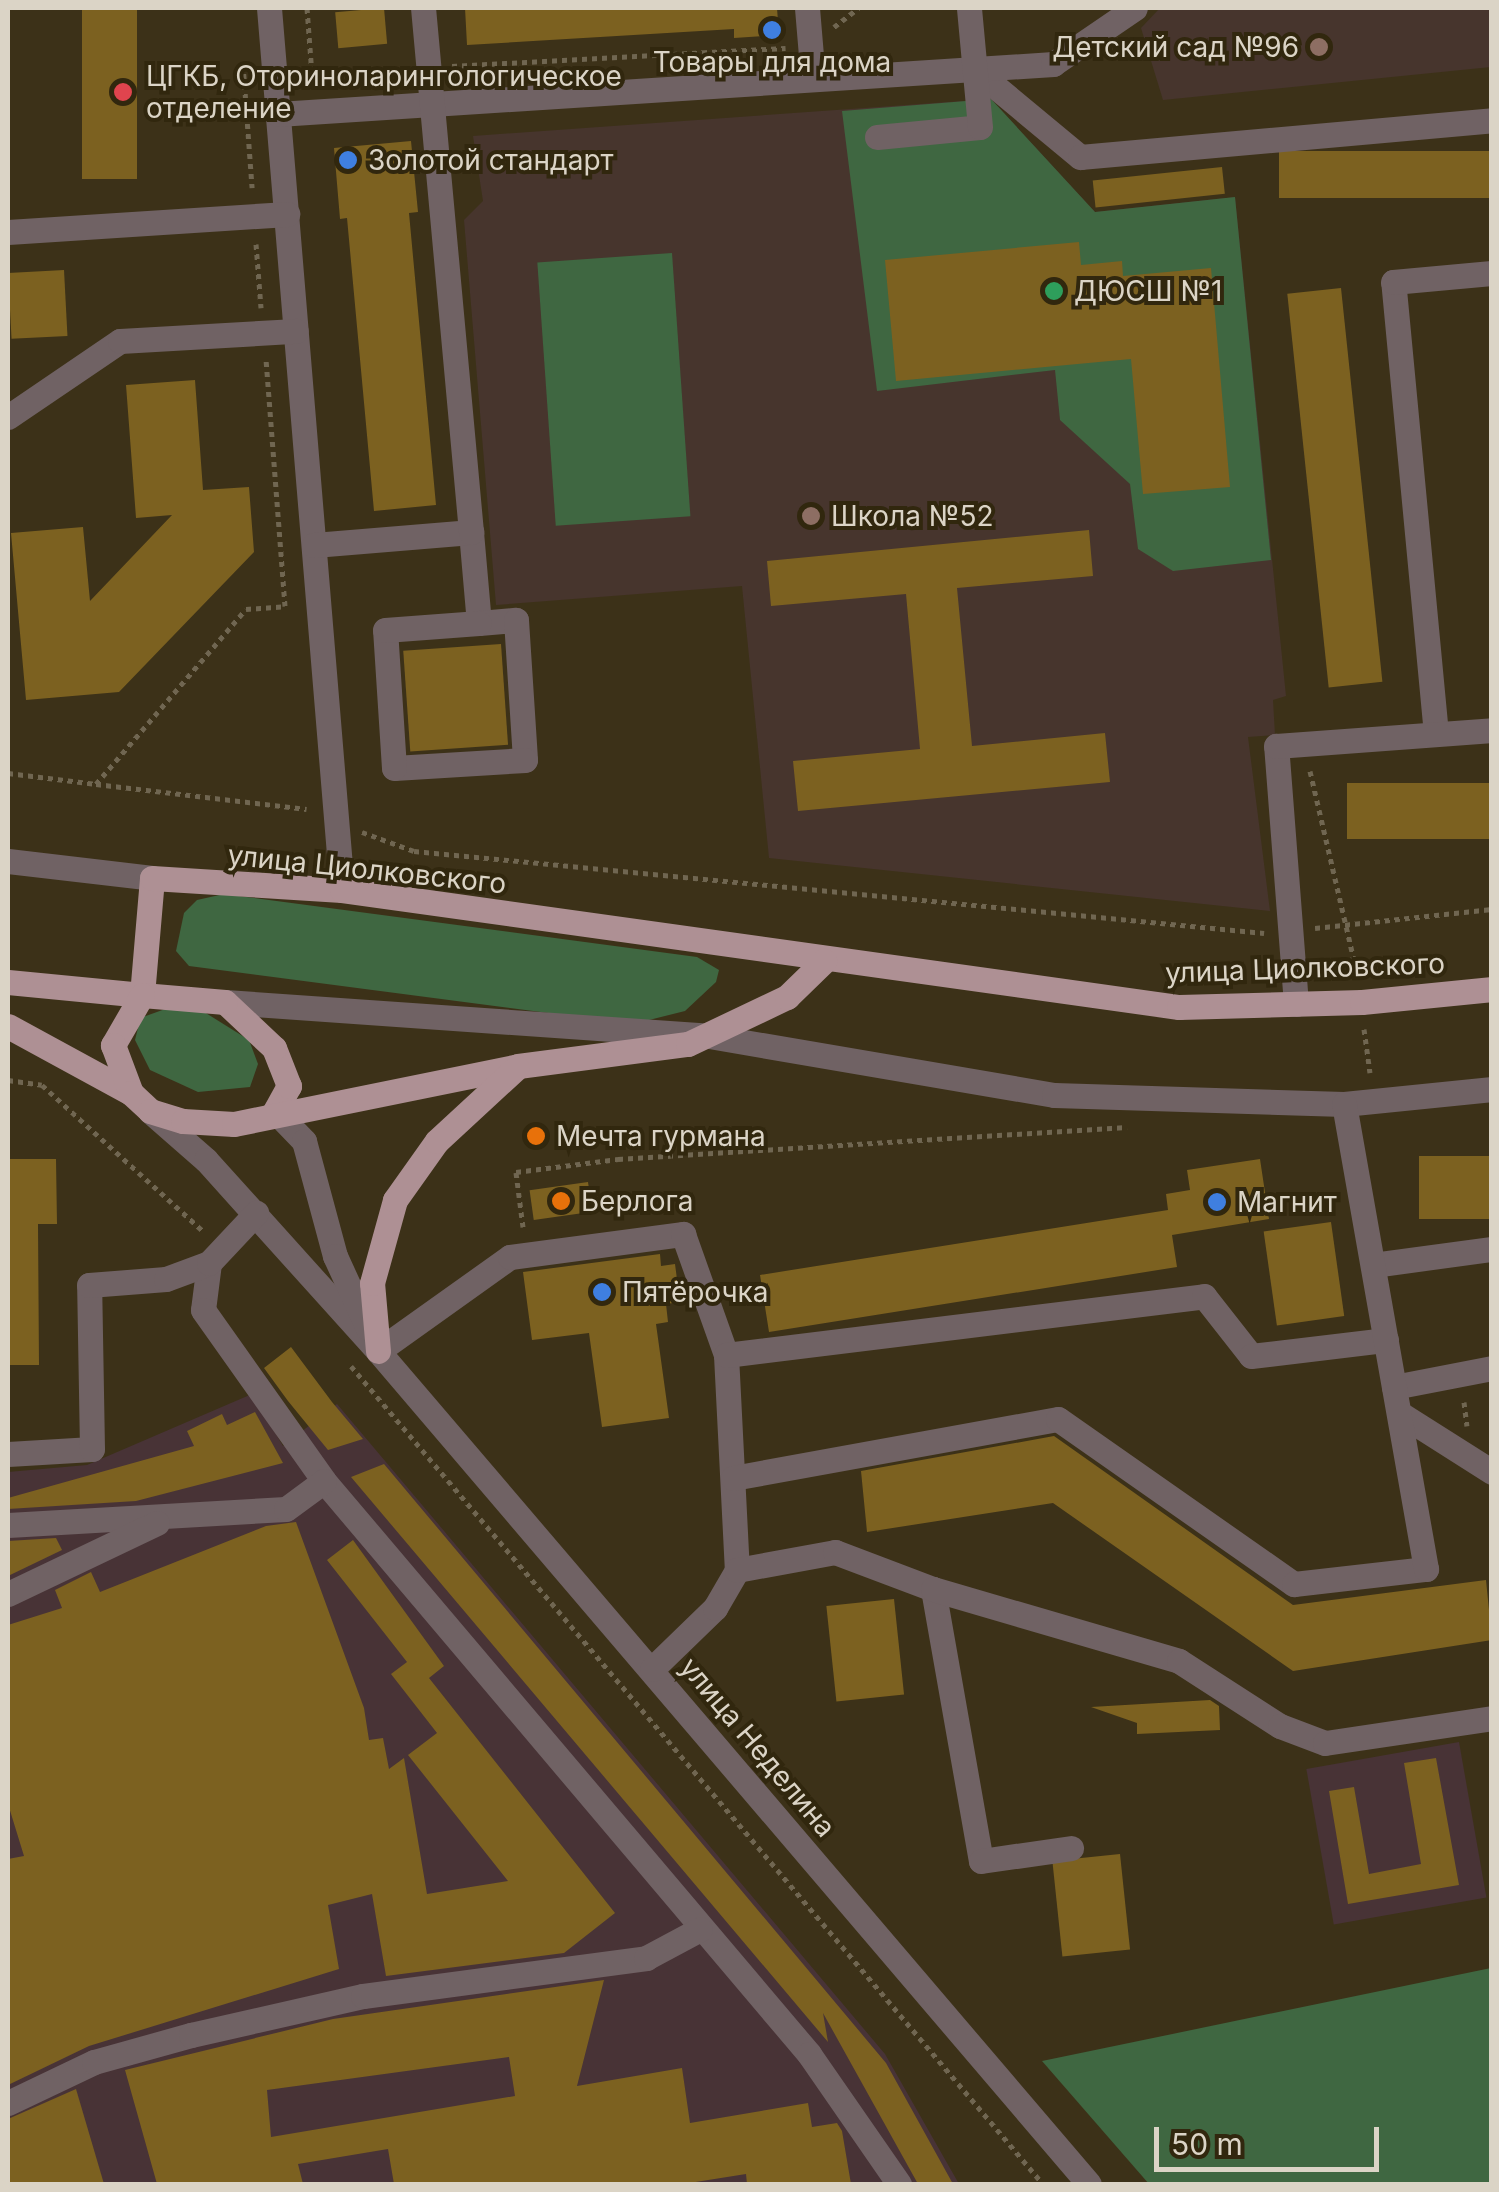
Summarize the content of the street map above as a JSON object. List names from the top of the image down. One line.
{"streets":{"main road":["улица Циолковского"],"street":["улица Неделина"]},"places":["Товары для дома","Детский сад №96","ЦГКБ, Оториноларингологическое отделение","Золотой стандарт","ДЮСШ №1","Школа №52","Мечта гурмана","Берлога","Магнит","Пятёрочка"],"scale_bar":"50 m"}
